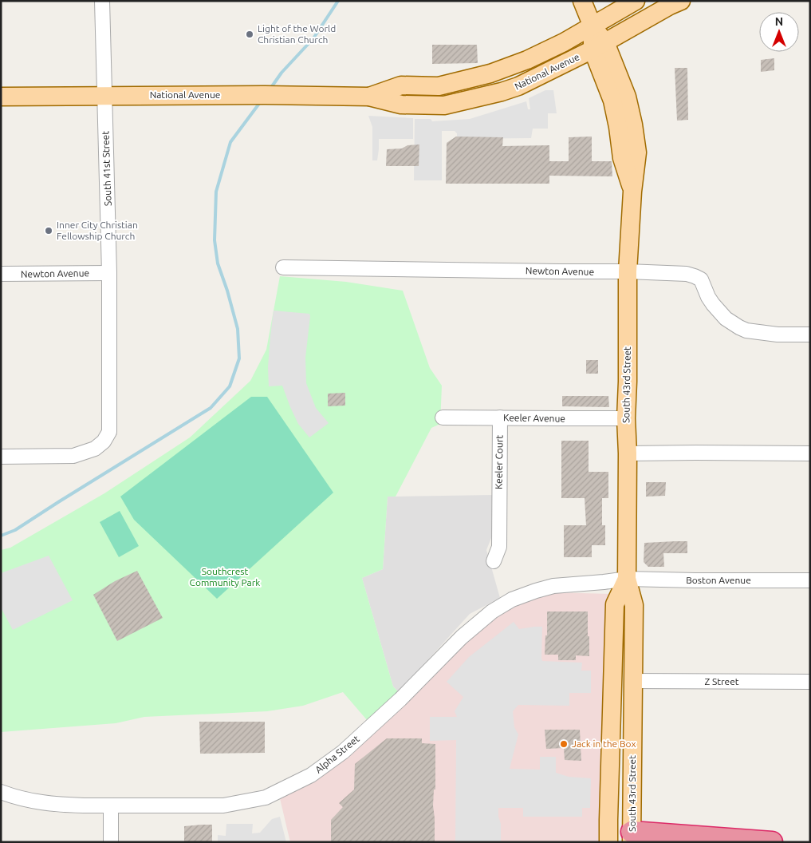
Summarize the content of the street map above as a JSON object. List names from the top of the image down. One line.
{"streets":{"main road":["National Avenue","South 43rd Street"],"street":["South 41st Street","Newton Avenue","Keeler Avenue","Keeler Court","Boston Avenue","Z Street","Alpha Street"]},"crossings":[["National Avenue","South 41st Street"],["National Avenue","South 43rd Street"],["South 41st Street","Newton Avenue"],["Newton Avenue","South 43rd Street"],["South 43rd Street","Keeler Avenue"],["South 43rd Street","Boston Avenue"],["South 43rd Street","Z Street"],["South 43rd Street","Alpha Street"],["Keeler Avenue","Keeler Court"],["Boston Avenue","Alpha Street"]],"parks":["Southcrest Community Park"],"places":["Light of the World Christian Church","Inner City Christian Fellowship Church","Jack in the Box"],"north":"top"}
